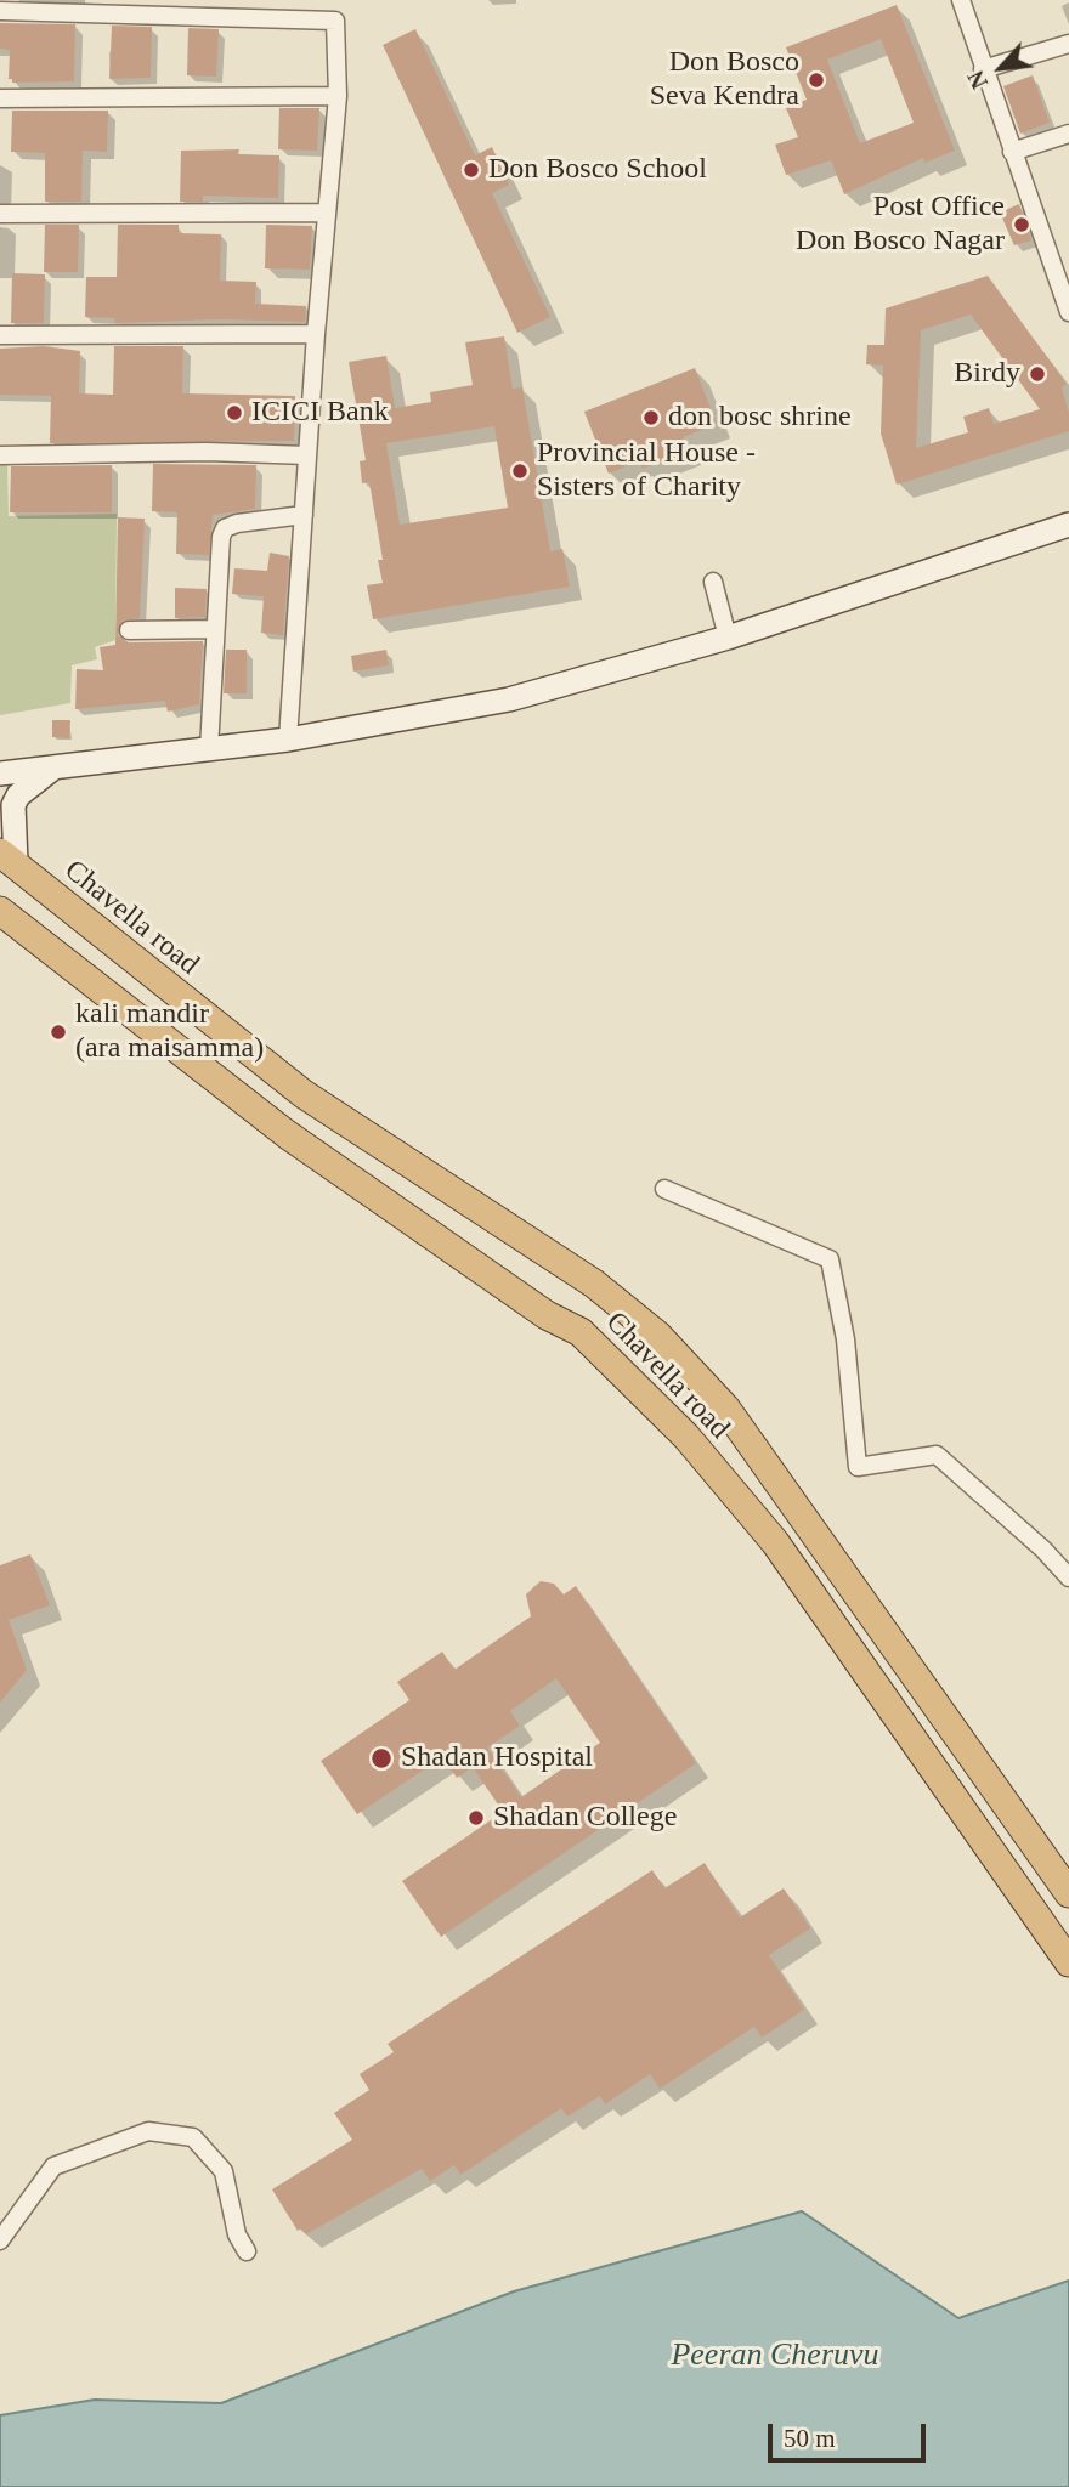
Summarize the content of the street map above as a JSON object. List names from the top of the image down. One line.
{"streets":{"highway":["Chavella road"]},"water":["Peeran Cheruvu"],"places":["Don Bosco Seva Kendra","Don Bosco School","Post Office Don Bosco Nagar","Birdy","ICICI Bank","don bosc shrine","Provincial House - Sisters of Charity","kali mandir (ara maisamma)","Shadan Hospital","Shadan College"],"scale_bar":"50 m","north":"bottom left"}
